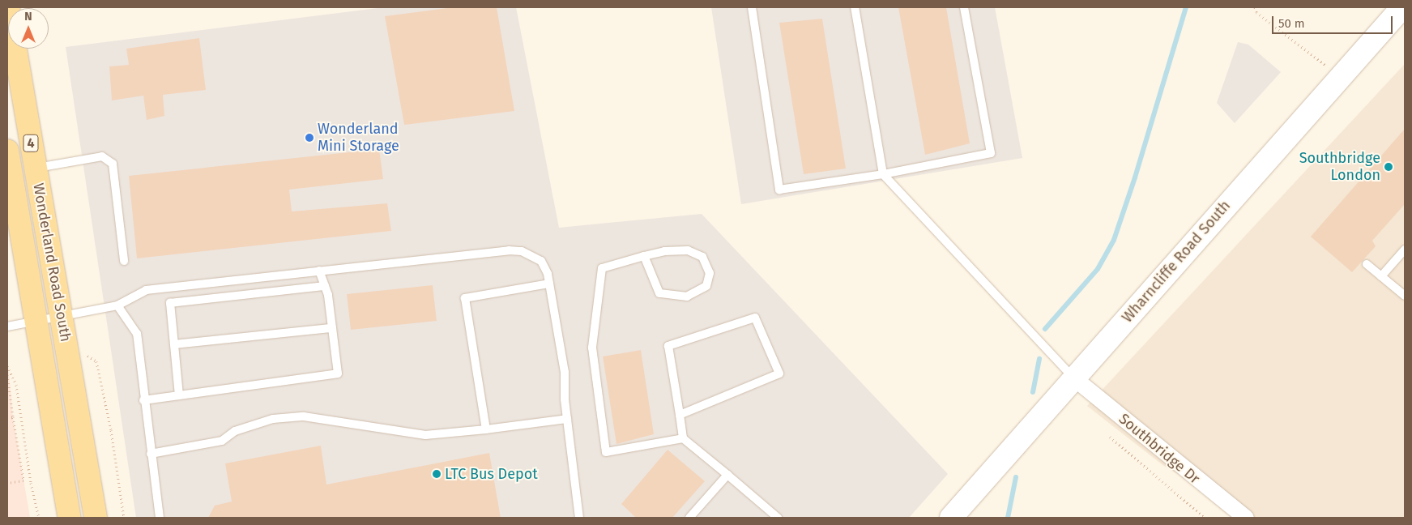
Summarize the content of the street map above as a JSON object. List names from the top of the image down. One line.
{"streets":{"main road":["4","Wharncliffe Road South","Wonderland Road South"],"street":["Southbridge Dr"]},"crossings":[["Wharncliffe Road South","Southbridge Dr"]],"places":["Wonderland Mini Storage","Southbridge London","LTC Bus Depot"],"scale_bar":"50 m","north":"top"}
